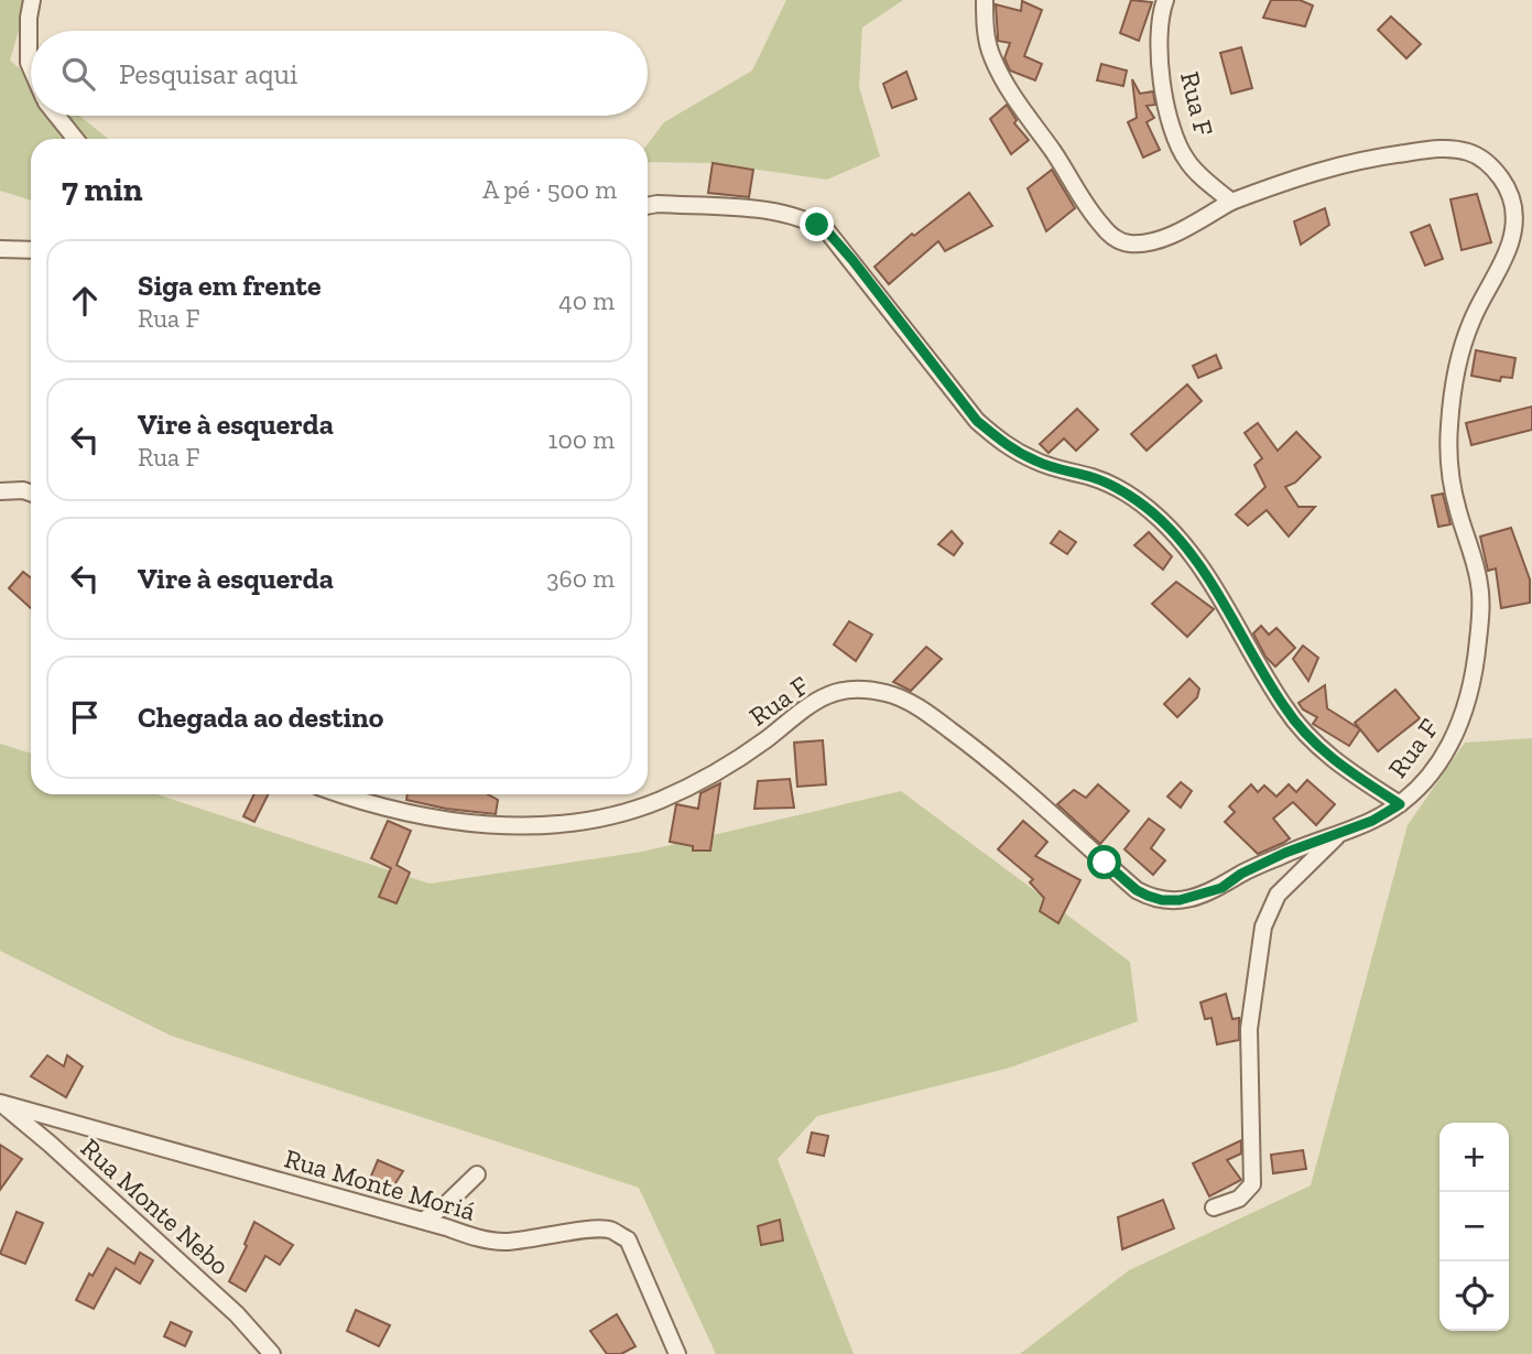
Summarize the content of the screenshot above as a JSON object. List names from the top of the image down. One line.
{"streets":{"street":["Rua F","Rua Monte Moriá","Rua Monte Nebo"]},"crossings":[["Rua Monte Moriá","Rua Monte Nebo"]],"page":{"search":"Pesquisar aqui","heading":["7 min","A pé · 500 m"],"list":[["Siga em frente","Rua F","40 m"],["Vire à esquerda","Rua F","100 m"],["Vire à esquerda","360 m"],"Chegada ao destino"],"map_buttons":["+","−"]}}
